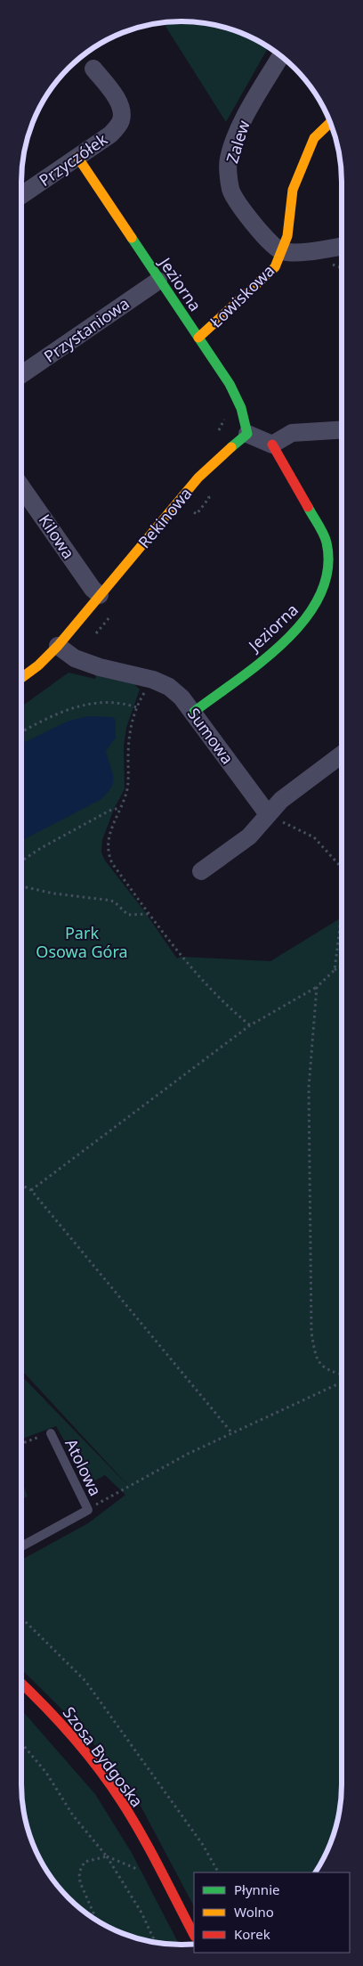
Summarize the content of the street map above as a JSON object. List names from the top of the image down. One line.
{"streets":{"street":["Zalew","Przyczółek","Jeziorna","Łowiskowa","Przystaniowa","Rekinowa","Kilowa","Sumowa","Szosa Bydgoska"],"lane":["Atolowa"]},"crossings":[["Zalew","Łowiskowa"],["Przyczółek","Jeziorna"],["Jeziorna","Łowiskowa"],["Jeziorna","Przystaniowa"],["Jeziorna","Rekinowa"],["Jeziorna","Sumowa"],["Rekinowa","Kilowa"],["Rekinowa","Sumowa"]],"parks":["Park Osowa Góra"],"legend":["Płynnie","Wolno","Korek"]}
